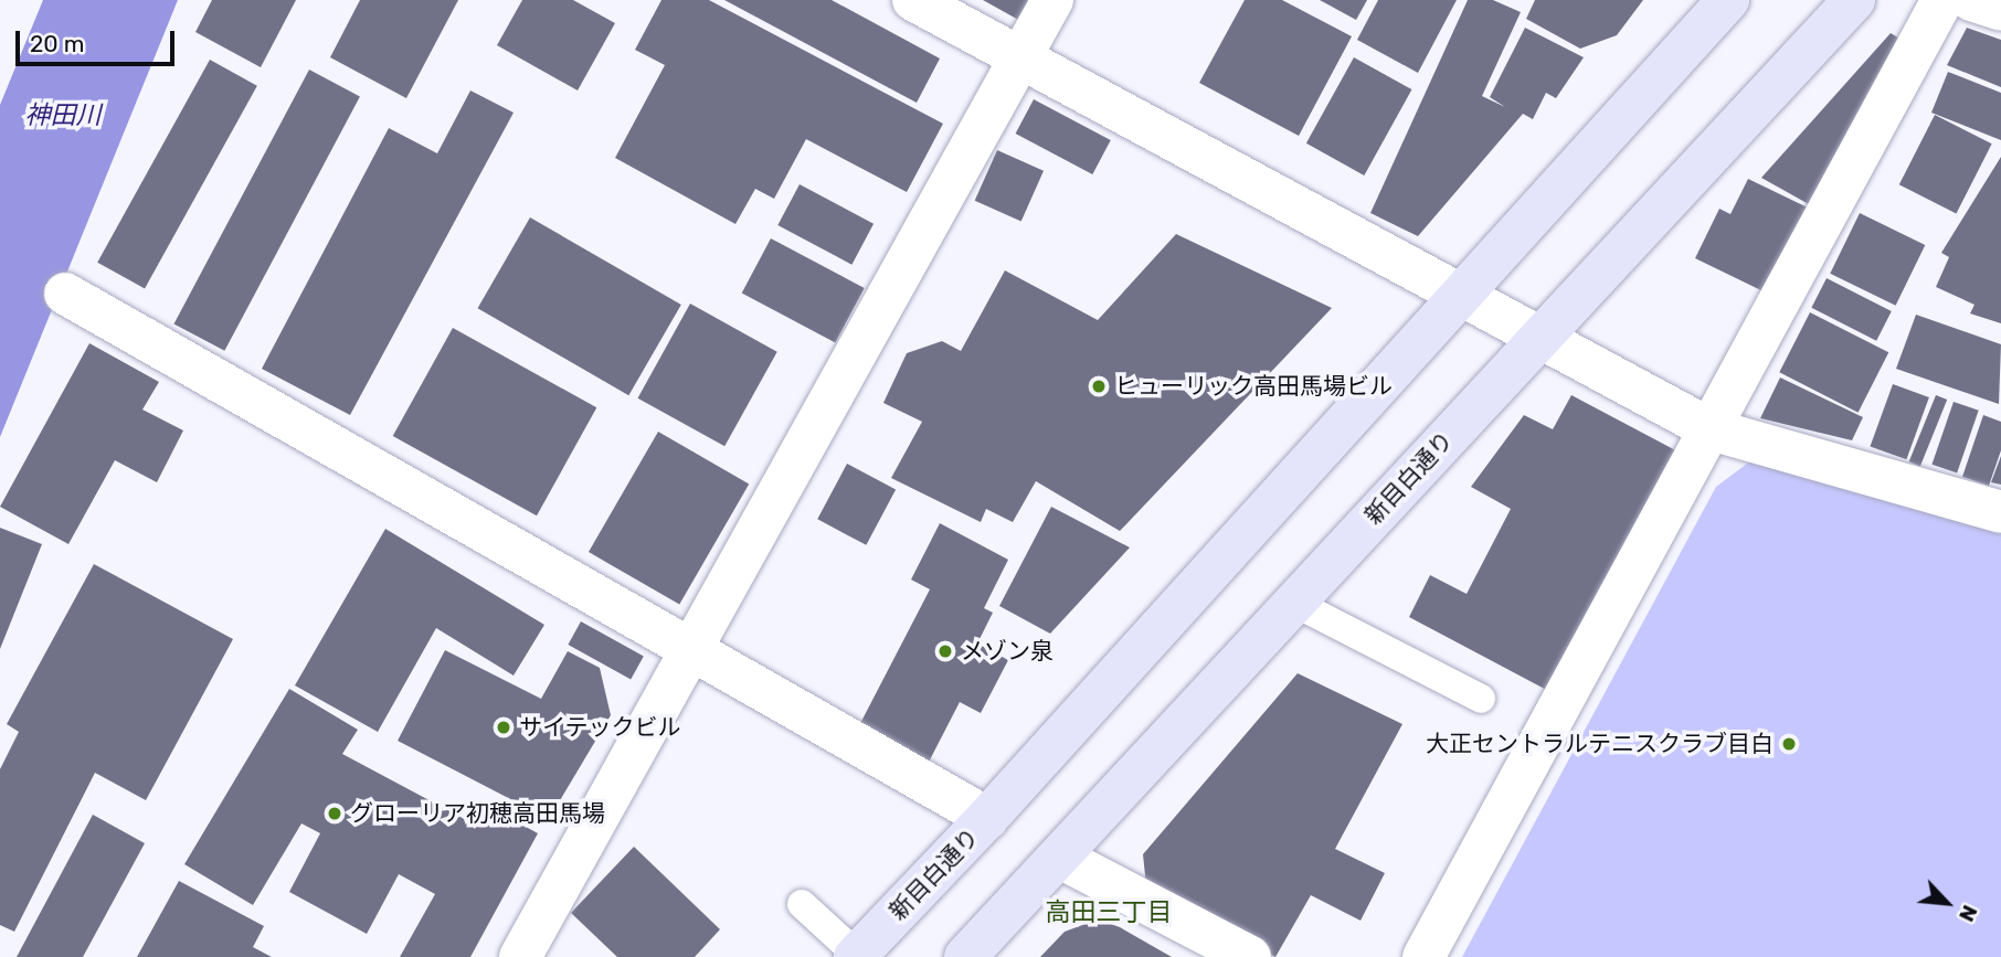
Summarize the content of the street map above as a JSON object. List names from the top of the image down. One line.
{"streets":{"main road":["新目白通り"]},"districts":["高田三丁目"],"water":["神田川"],"places":["ヒューリック高田馬場ビル","メゾン泉","サイテックビル","大正セントラルテニスクラブ目白","グローリア初穂高田馬場"],"scale_bar":"20 m","north":"bottom right"}
